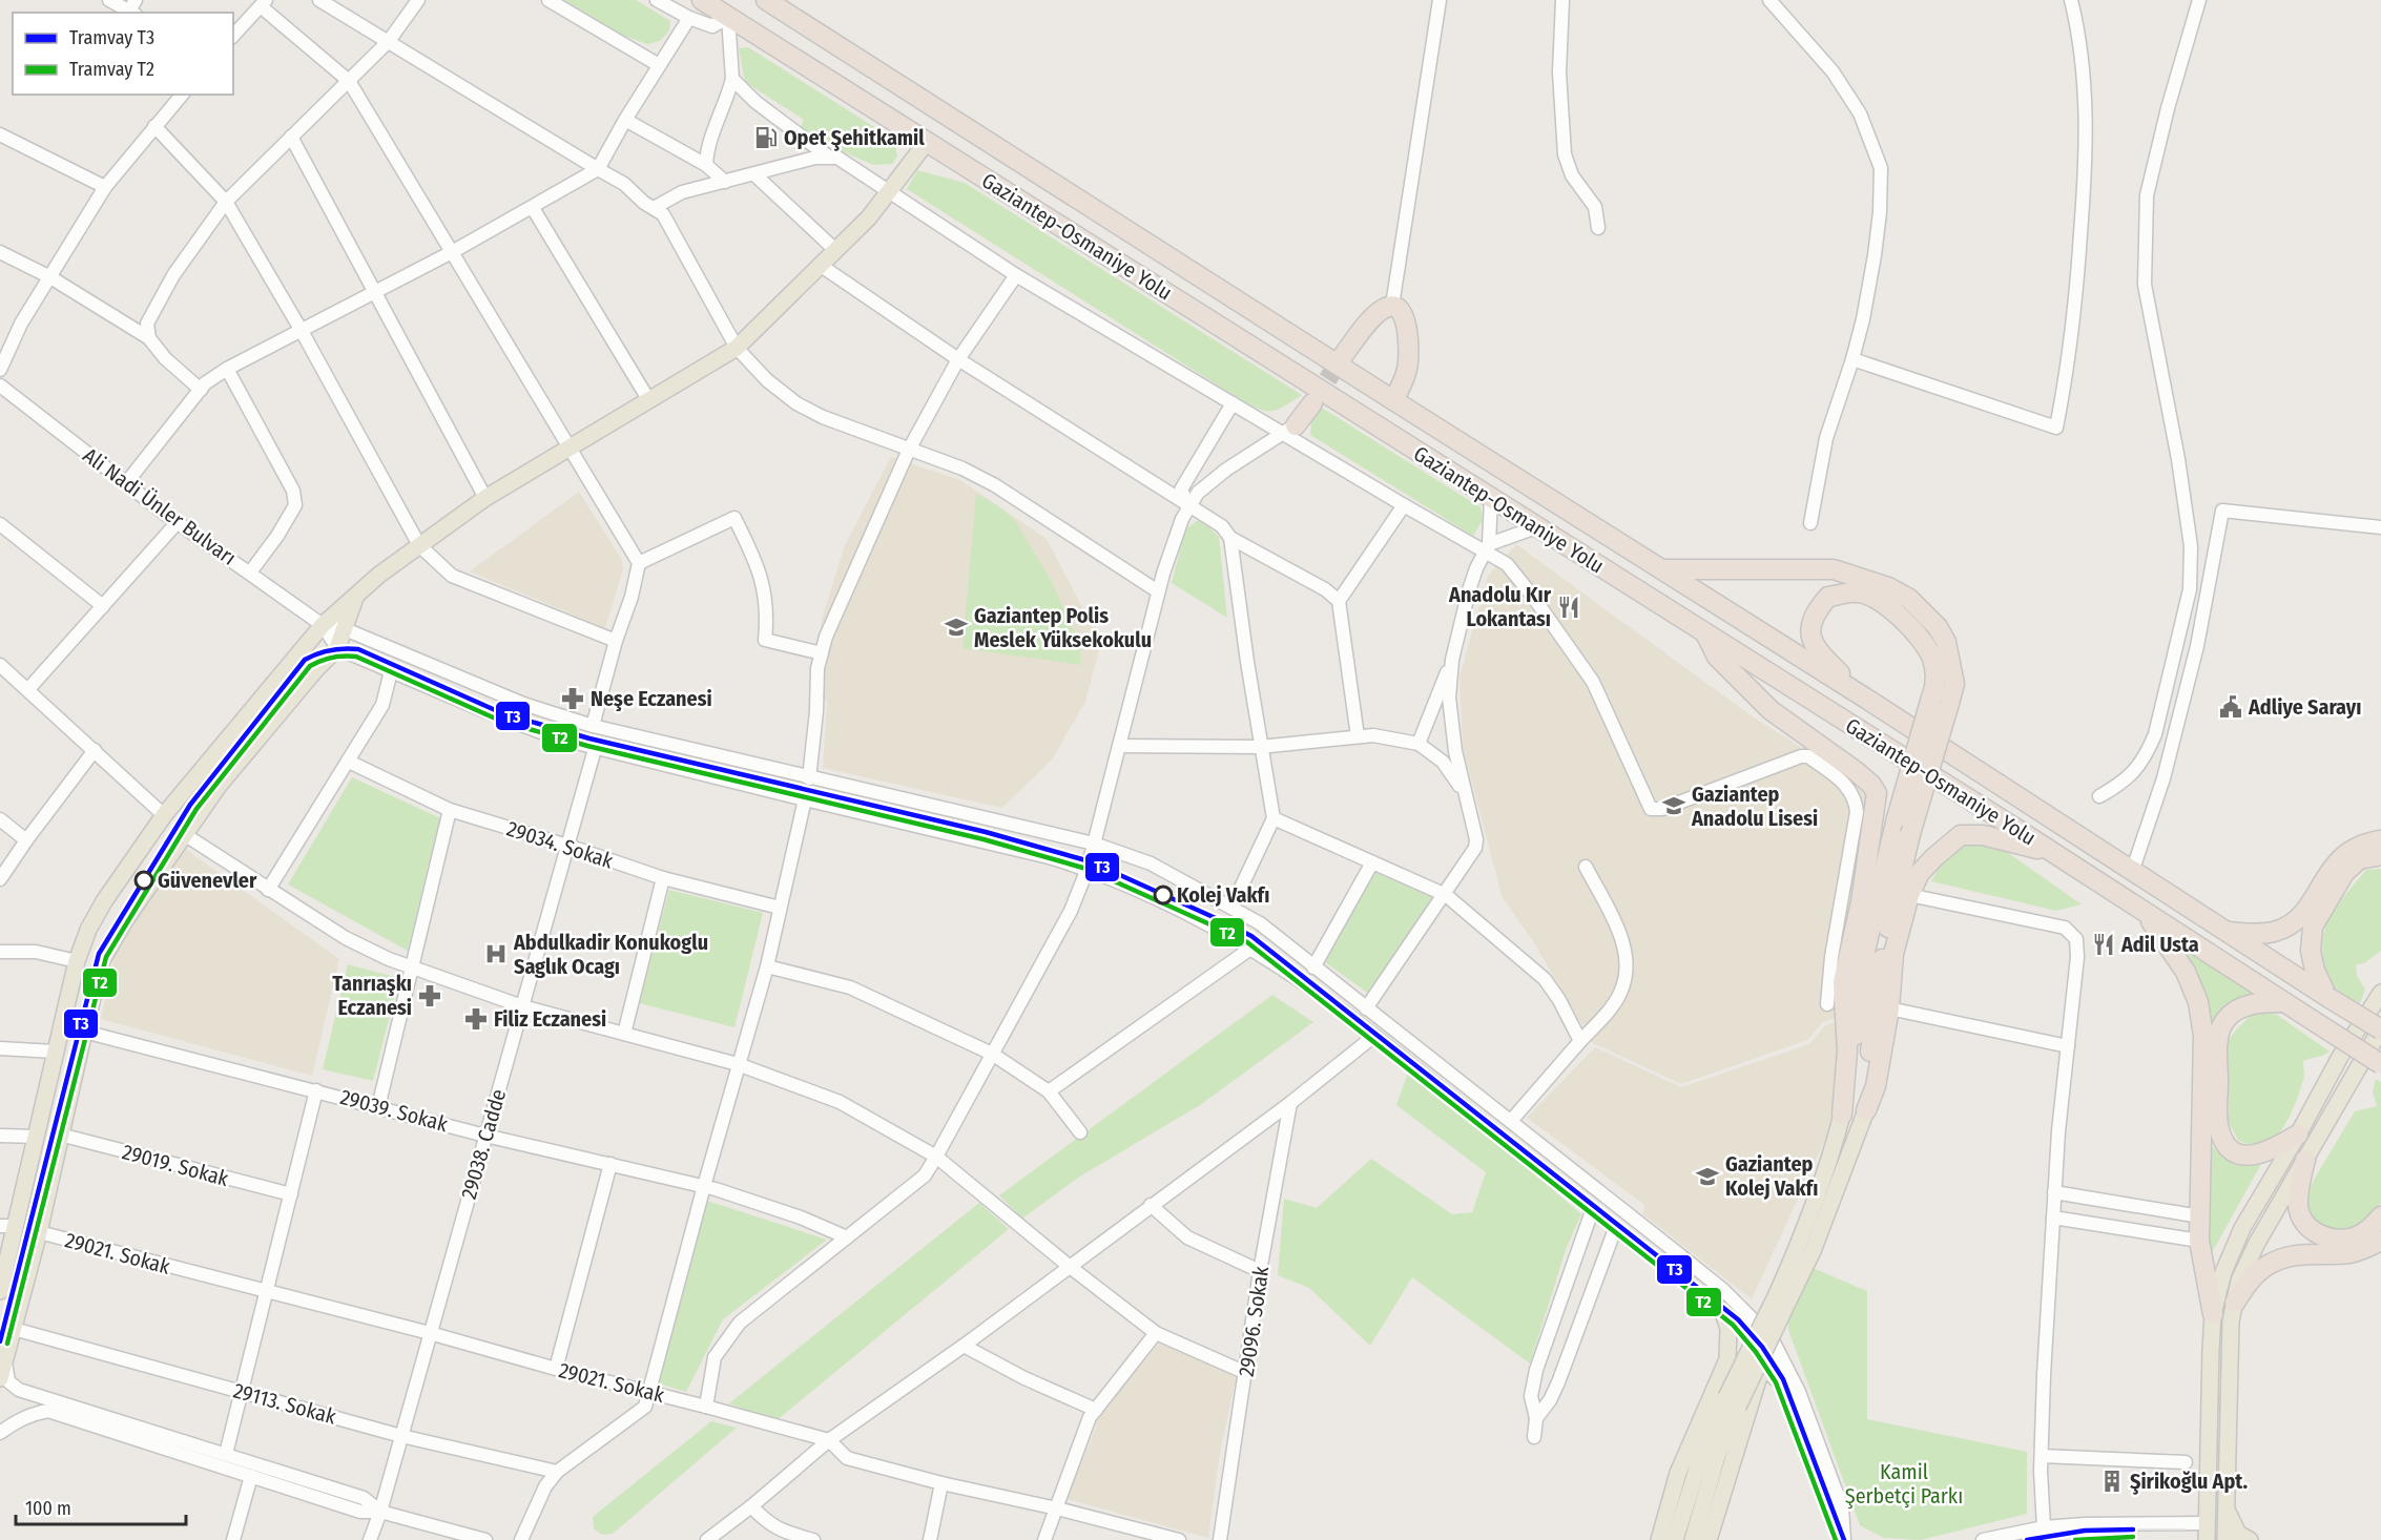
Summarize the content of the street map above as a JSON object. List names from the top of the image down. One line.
{"streets":{"highway":["Gaziantep-Osmaniye Yolu"],"street":["Ali Nadi Ünler Bulvarı","29034. Sokak","29039. Sokak","29038. Cadde","29019. Sokak","29021. Sokak","29096. Sokak","29113. Sokak"]},"crossings":[["29034. Sokak","29038. Cadde"],["29039. Sokak","29038. Cadde"],["29038. Cadde","29021. Sokak"],["29038. Cadde","29113. Sokak"]],"parks":["Kamil Şerbetçi Parkı"],"places":{"fuel station":["Opet Şehitkamil"],"restaurant":["Anadolu Kır Lokantası","Adil Usta"],"school or university":["Gaziantep Polis Meslek Yüksekokulu","Gaziantep Anadolu Lisesi","Gaziantep Kolej Vakfı"],"pharmacy":["Neşe Eczanesi","Tanrıaşkı Eczanesi","Filiz Eczanesi"],"public building":["Adliye Sarayı"],"other":["Güvenevler","Kolej Vakfı"],"hospital":["Abdulkadir Konukoglu Saglık Ocagı"],"building":["Şirikoğlu Apt."]},"lines":["tram line T3","tram line T2"],"legend":["Tramvay T3","Tramvay T2"],"scale_bar":"100 m"}
